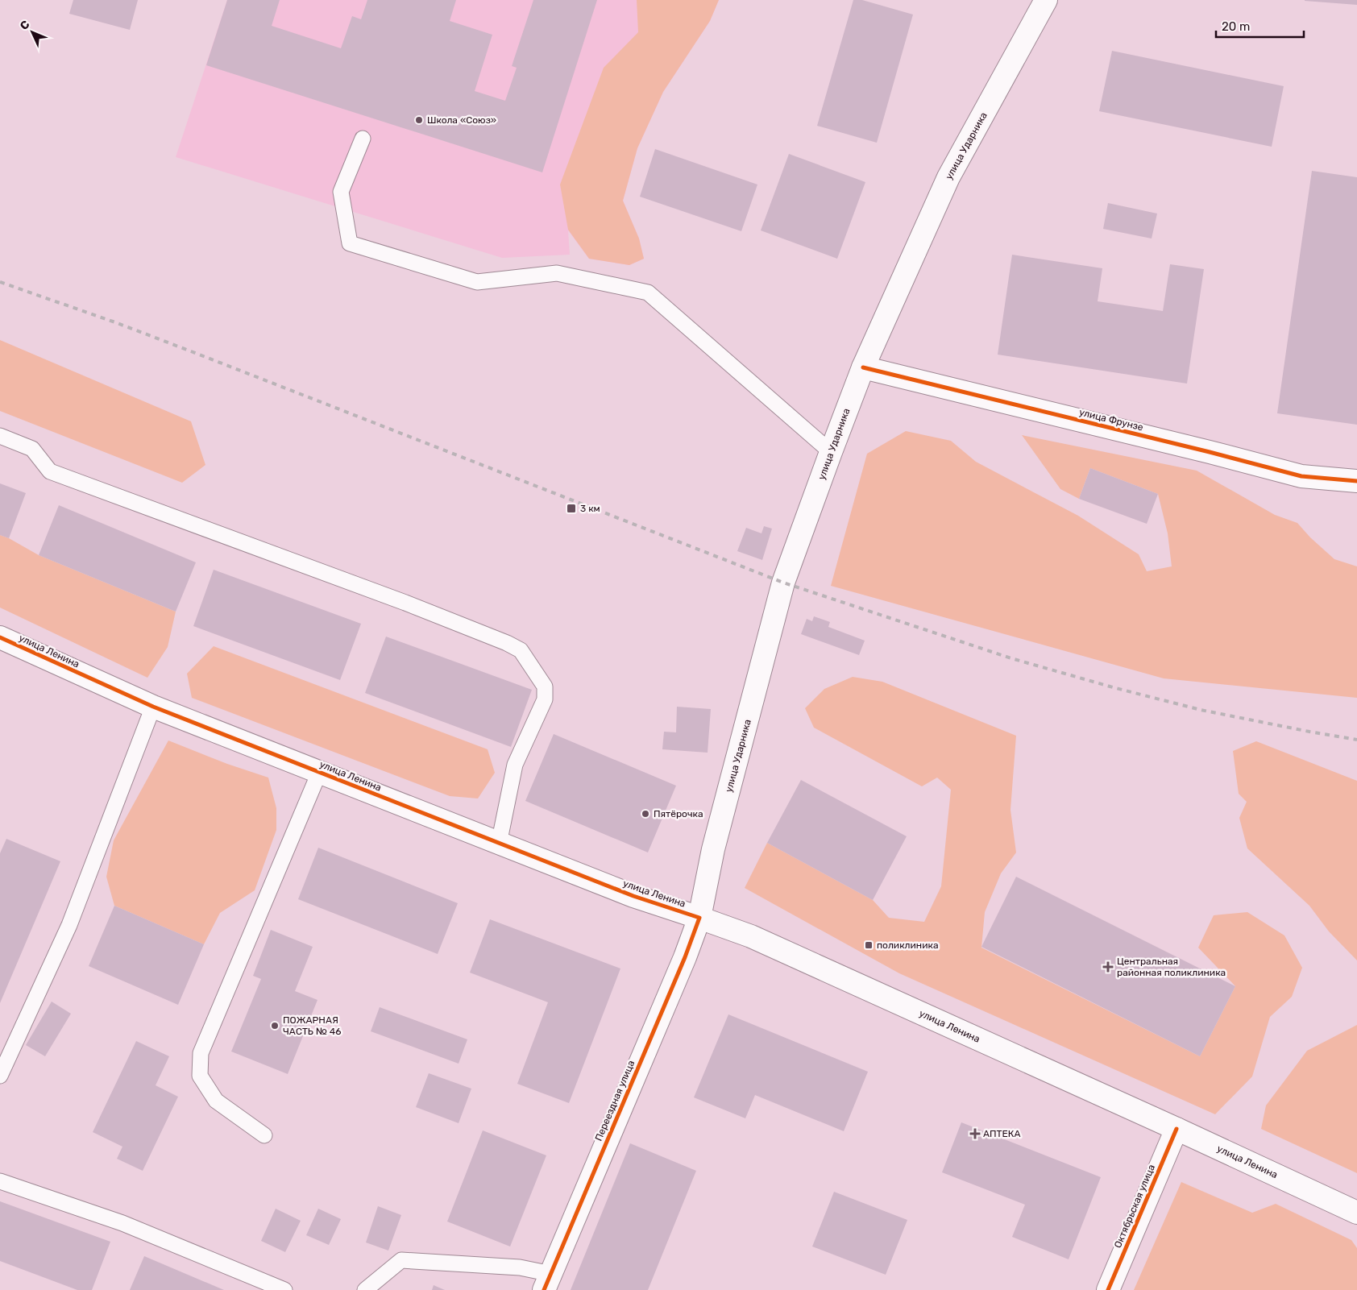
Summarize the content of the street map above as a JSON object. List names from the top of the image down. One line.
{"streets":{"street":["улица Ударника","улица Фрунзе","улица Ленина","Переездная улица","Октябрьская улица"]},"crossings":[["улица Ударника","улица Фрунзе"],["улица Ударника","улица Ленина"],["улица Ударника","Переездная улица"],["улица Ленина","Переездная улица"],["улица Ленина","Октябрьская улица"]],"places":{"other":["Школа «Союз»","Пятёрочка","ПОЖАРНАЯ ЧАСТЬ № 46"],"transit":["3 км","поликлиника"],"health":["Центральная районная поликлиника","АПТЕКА"]},"scale_bar":"20 m","north":"top left"}
